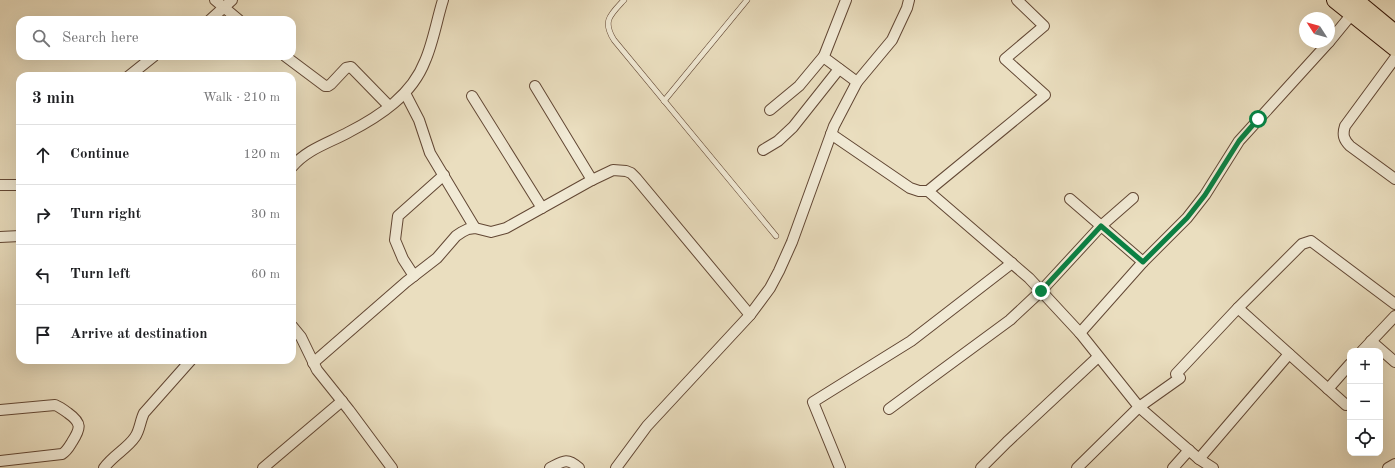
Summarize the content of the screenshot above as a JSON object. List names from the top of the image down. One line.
{"north":"top left","page":{"search":"Search here","heading":["3 min","Walk · 210 m"],"list":[["Continue","120 m"],["Turn right","30 m"],["Turn left","60 m"],"Arrive at destination"],"map_buttons":["+","−"]}}
